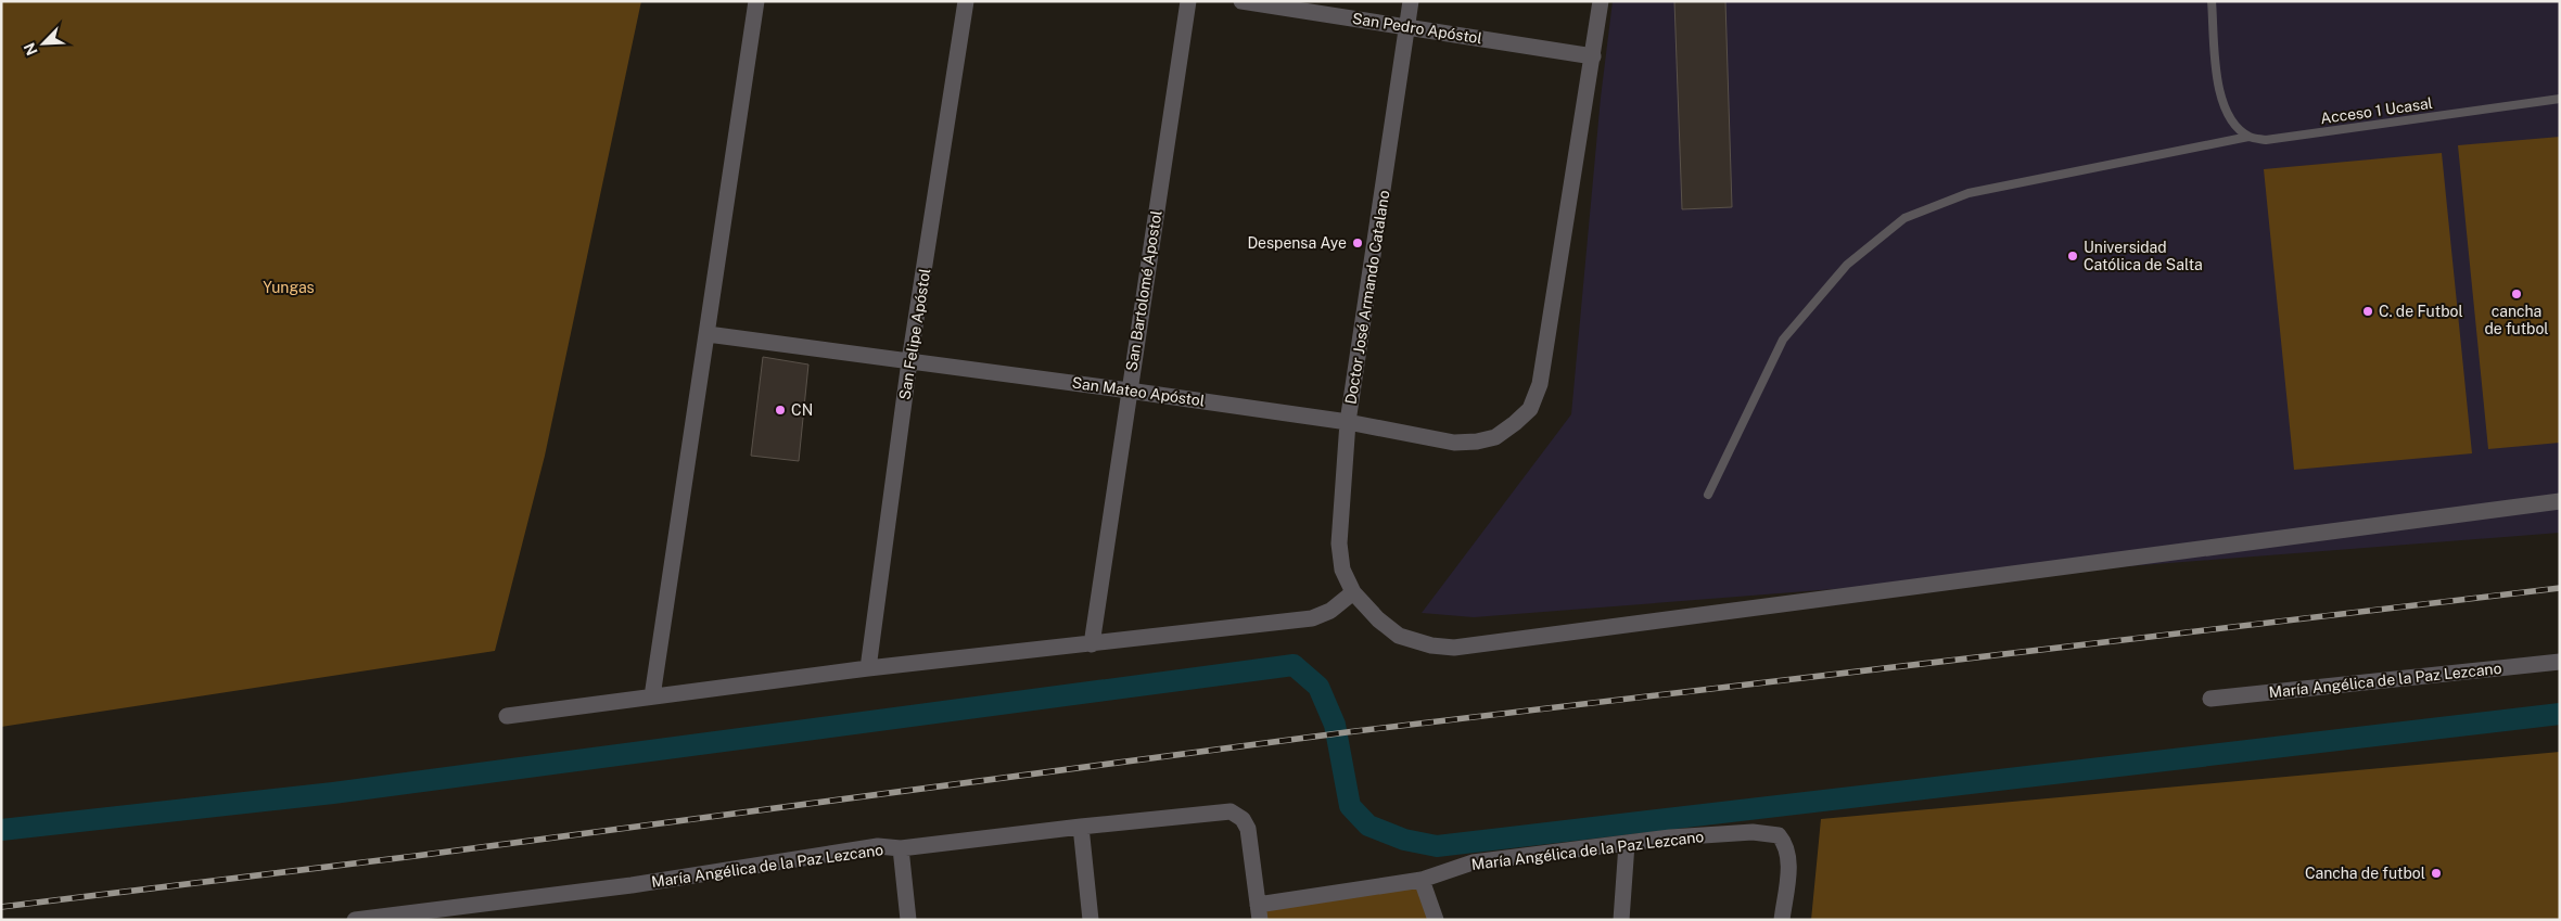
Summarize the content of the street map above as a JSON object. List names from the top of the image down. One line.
{"streets":{"street":["San Pedro Apóstol","San Bartolomé Apostol","Doctor José Armando Catalano","San Felipe Apóstol","San Mateo Apóstol","María Angélica de la Paz Lezcano"],"lane":["Acceso 1 Ucasal"]},"crossings":[["San Pedro Apóstol","Doctor José Armando Catalano"],["San Pedro Apóstol","San Mateo Apóstol"],["San Bartolomé Apostol","San Mateo Apóstol"],["Doctor José Armando Catalano","San Mateo Apóstol"],["San Felipe Apóstol","San Mateo Apóstol"]],"parks":["Yungas"],"places":["Despensa Aye","Universidad Católica de Salta","cancha de futbol","C. de Futbol","CN","Cancha de futbol"],"north":"bottom left"}
